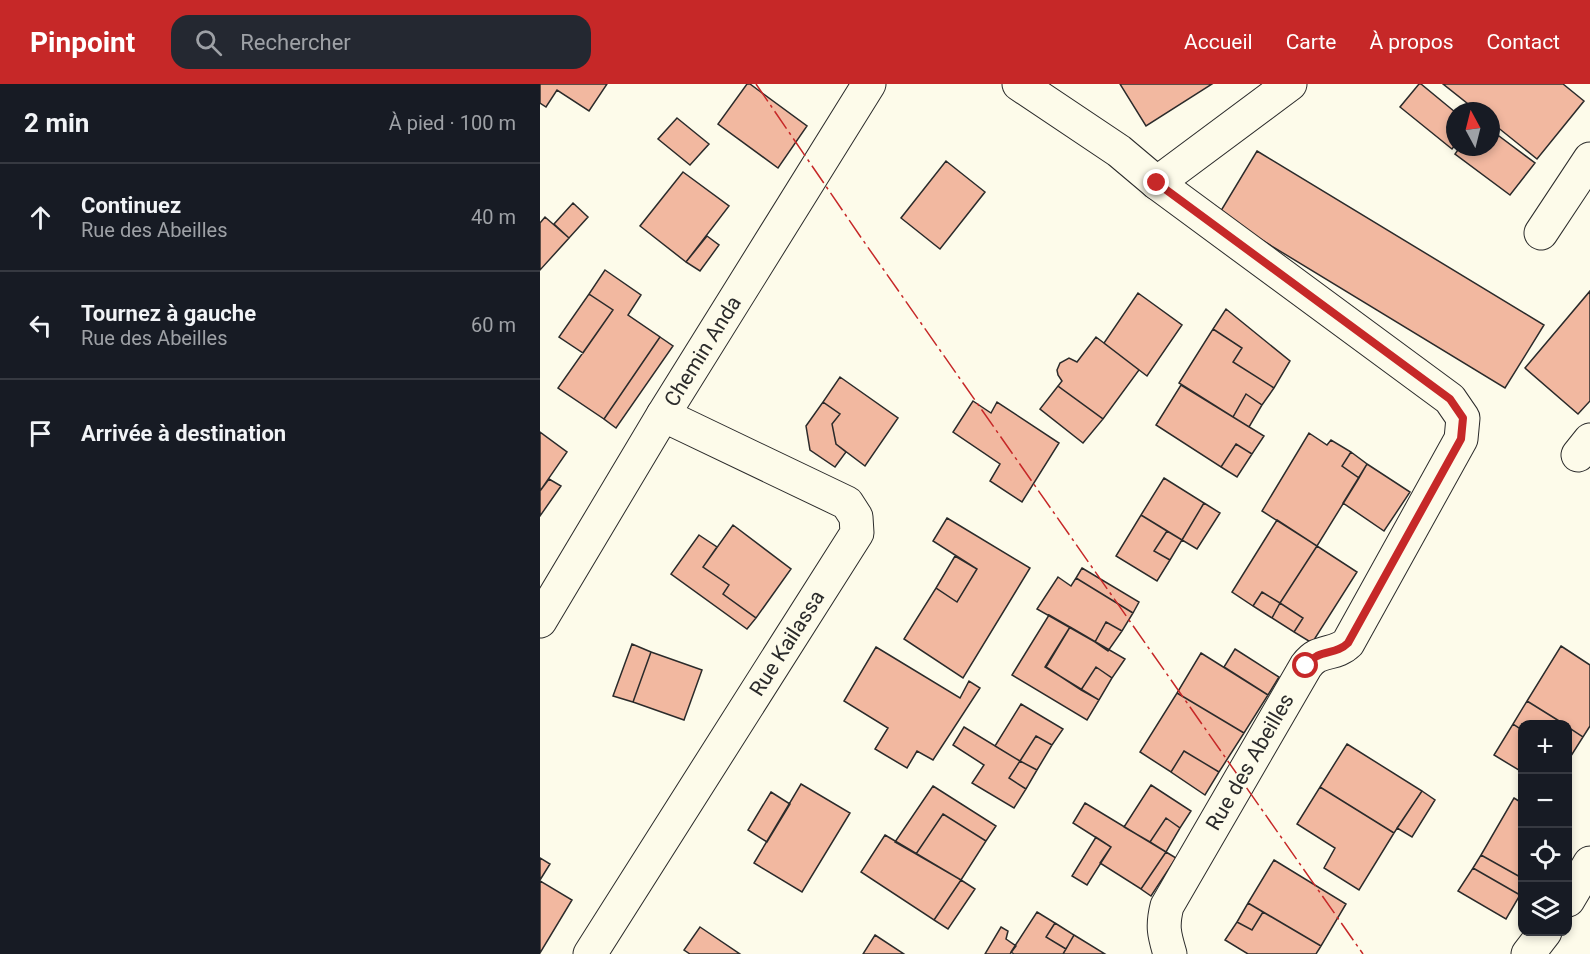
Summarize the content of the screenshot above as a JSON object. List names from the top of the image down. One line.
{"streets":{"street":["Chemin Anda","Rue Kailassa","Rue des Abeilles"]},"crossings":[["Chemin Anda","Rue Kailassa"]],"north":"top","page":{"header":"Pinpoint","search":"Rechercher","nav":["Accueil","Carte","À propos","Contact"],"heading":["2 min","À pied · 100 m"],"list":[["Continuez","Rue des Abeilles","40 m"],["Tournez à gauche","Rue des Abeilles","60 m"],"Arrivée à destination"],"map_buttons":["+","−"]}}
